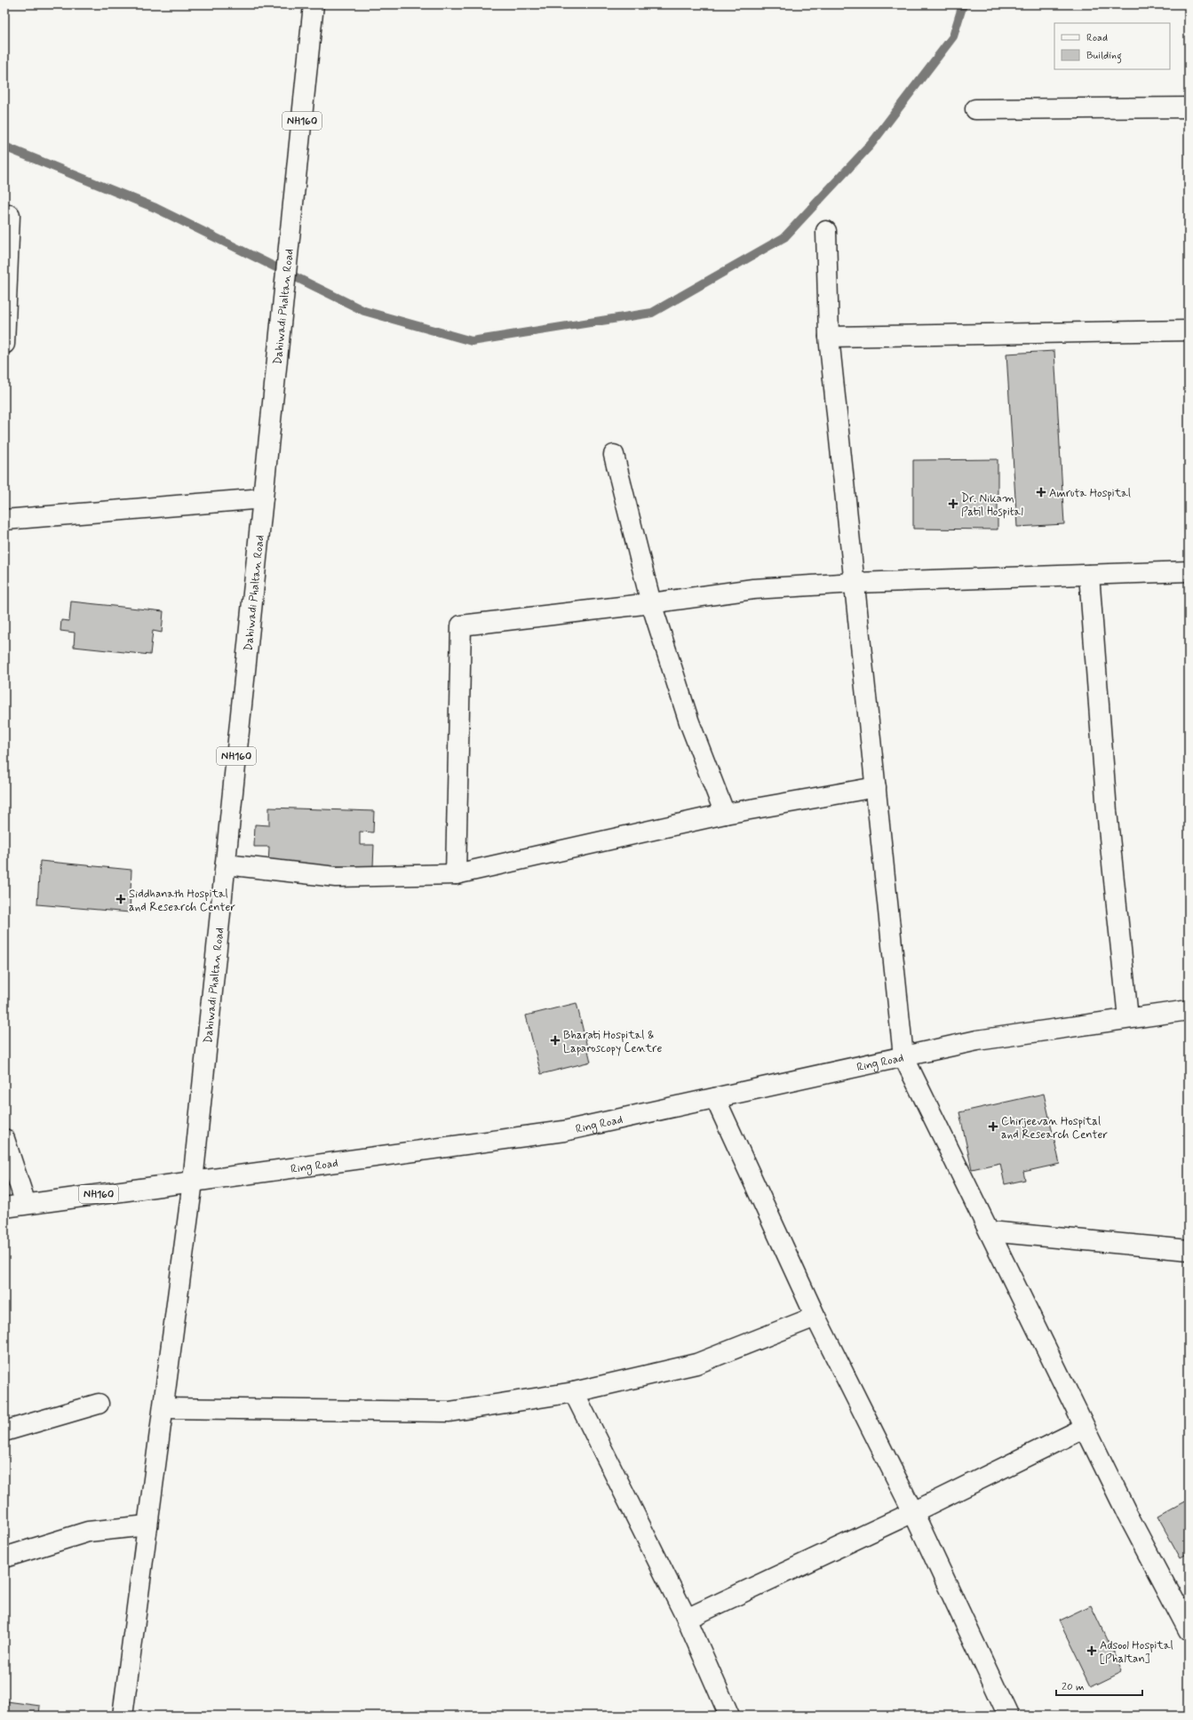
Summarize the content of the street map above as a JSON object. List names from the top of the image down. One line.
{"streets":{"main road":["NH160","Dahiwadi Phaltan Road","Ring Road"]},"crossings":[["Dahiwadi Phaltan Road","Ring Road"]],"places":{"health":["Amruta Hospital","Dr. Nikam Patil Hospital","Siddhanath Hospital and Research Center","Bharati Hospital & Laparoscopy Centre","Chirjeevan Hospital and Research Center","Adsool Hospital [Phaltan]"]},"legend":["Road","Building"],"scale_bar":"20 m"}
